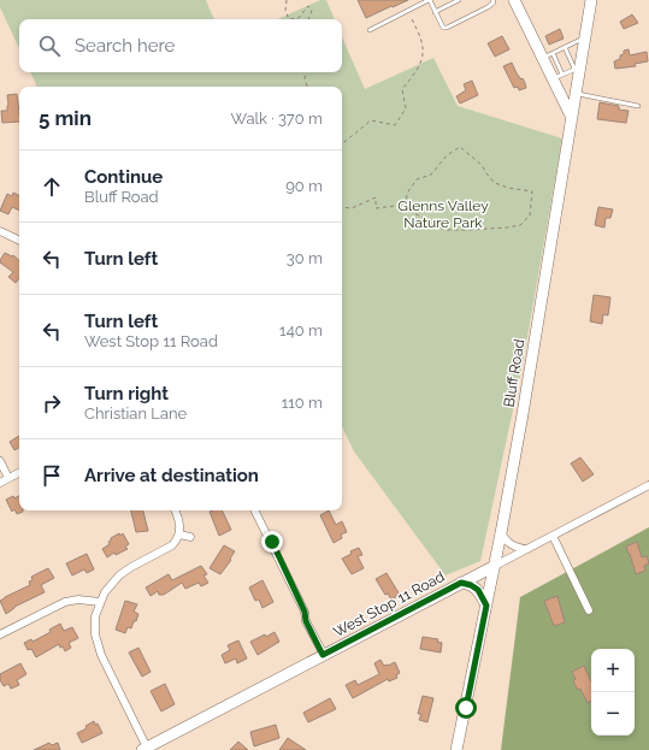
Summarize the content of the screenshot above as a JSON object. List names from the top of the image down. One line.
{"streets":{"main road":["Bluff Road","West Stop 11 Road"]},"crossings":[["Bluff Road","West Stop 11 Road"]],"parks":["Glenns Valley Nature Park"],"page":{"search":"Search here","heading":["5 min","Walk · 370 m"],"list":[["Continue","Bluff Road","90 m"],["Turn left","30 m"],["Turn left","West Stop 11 Road","140 m"],["Turn right","Christian Lane","110 m"],"Arrive at destination"],"map_buttons":["+","−"]}}
